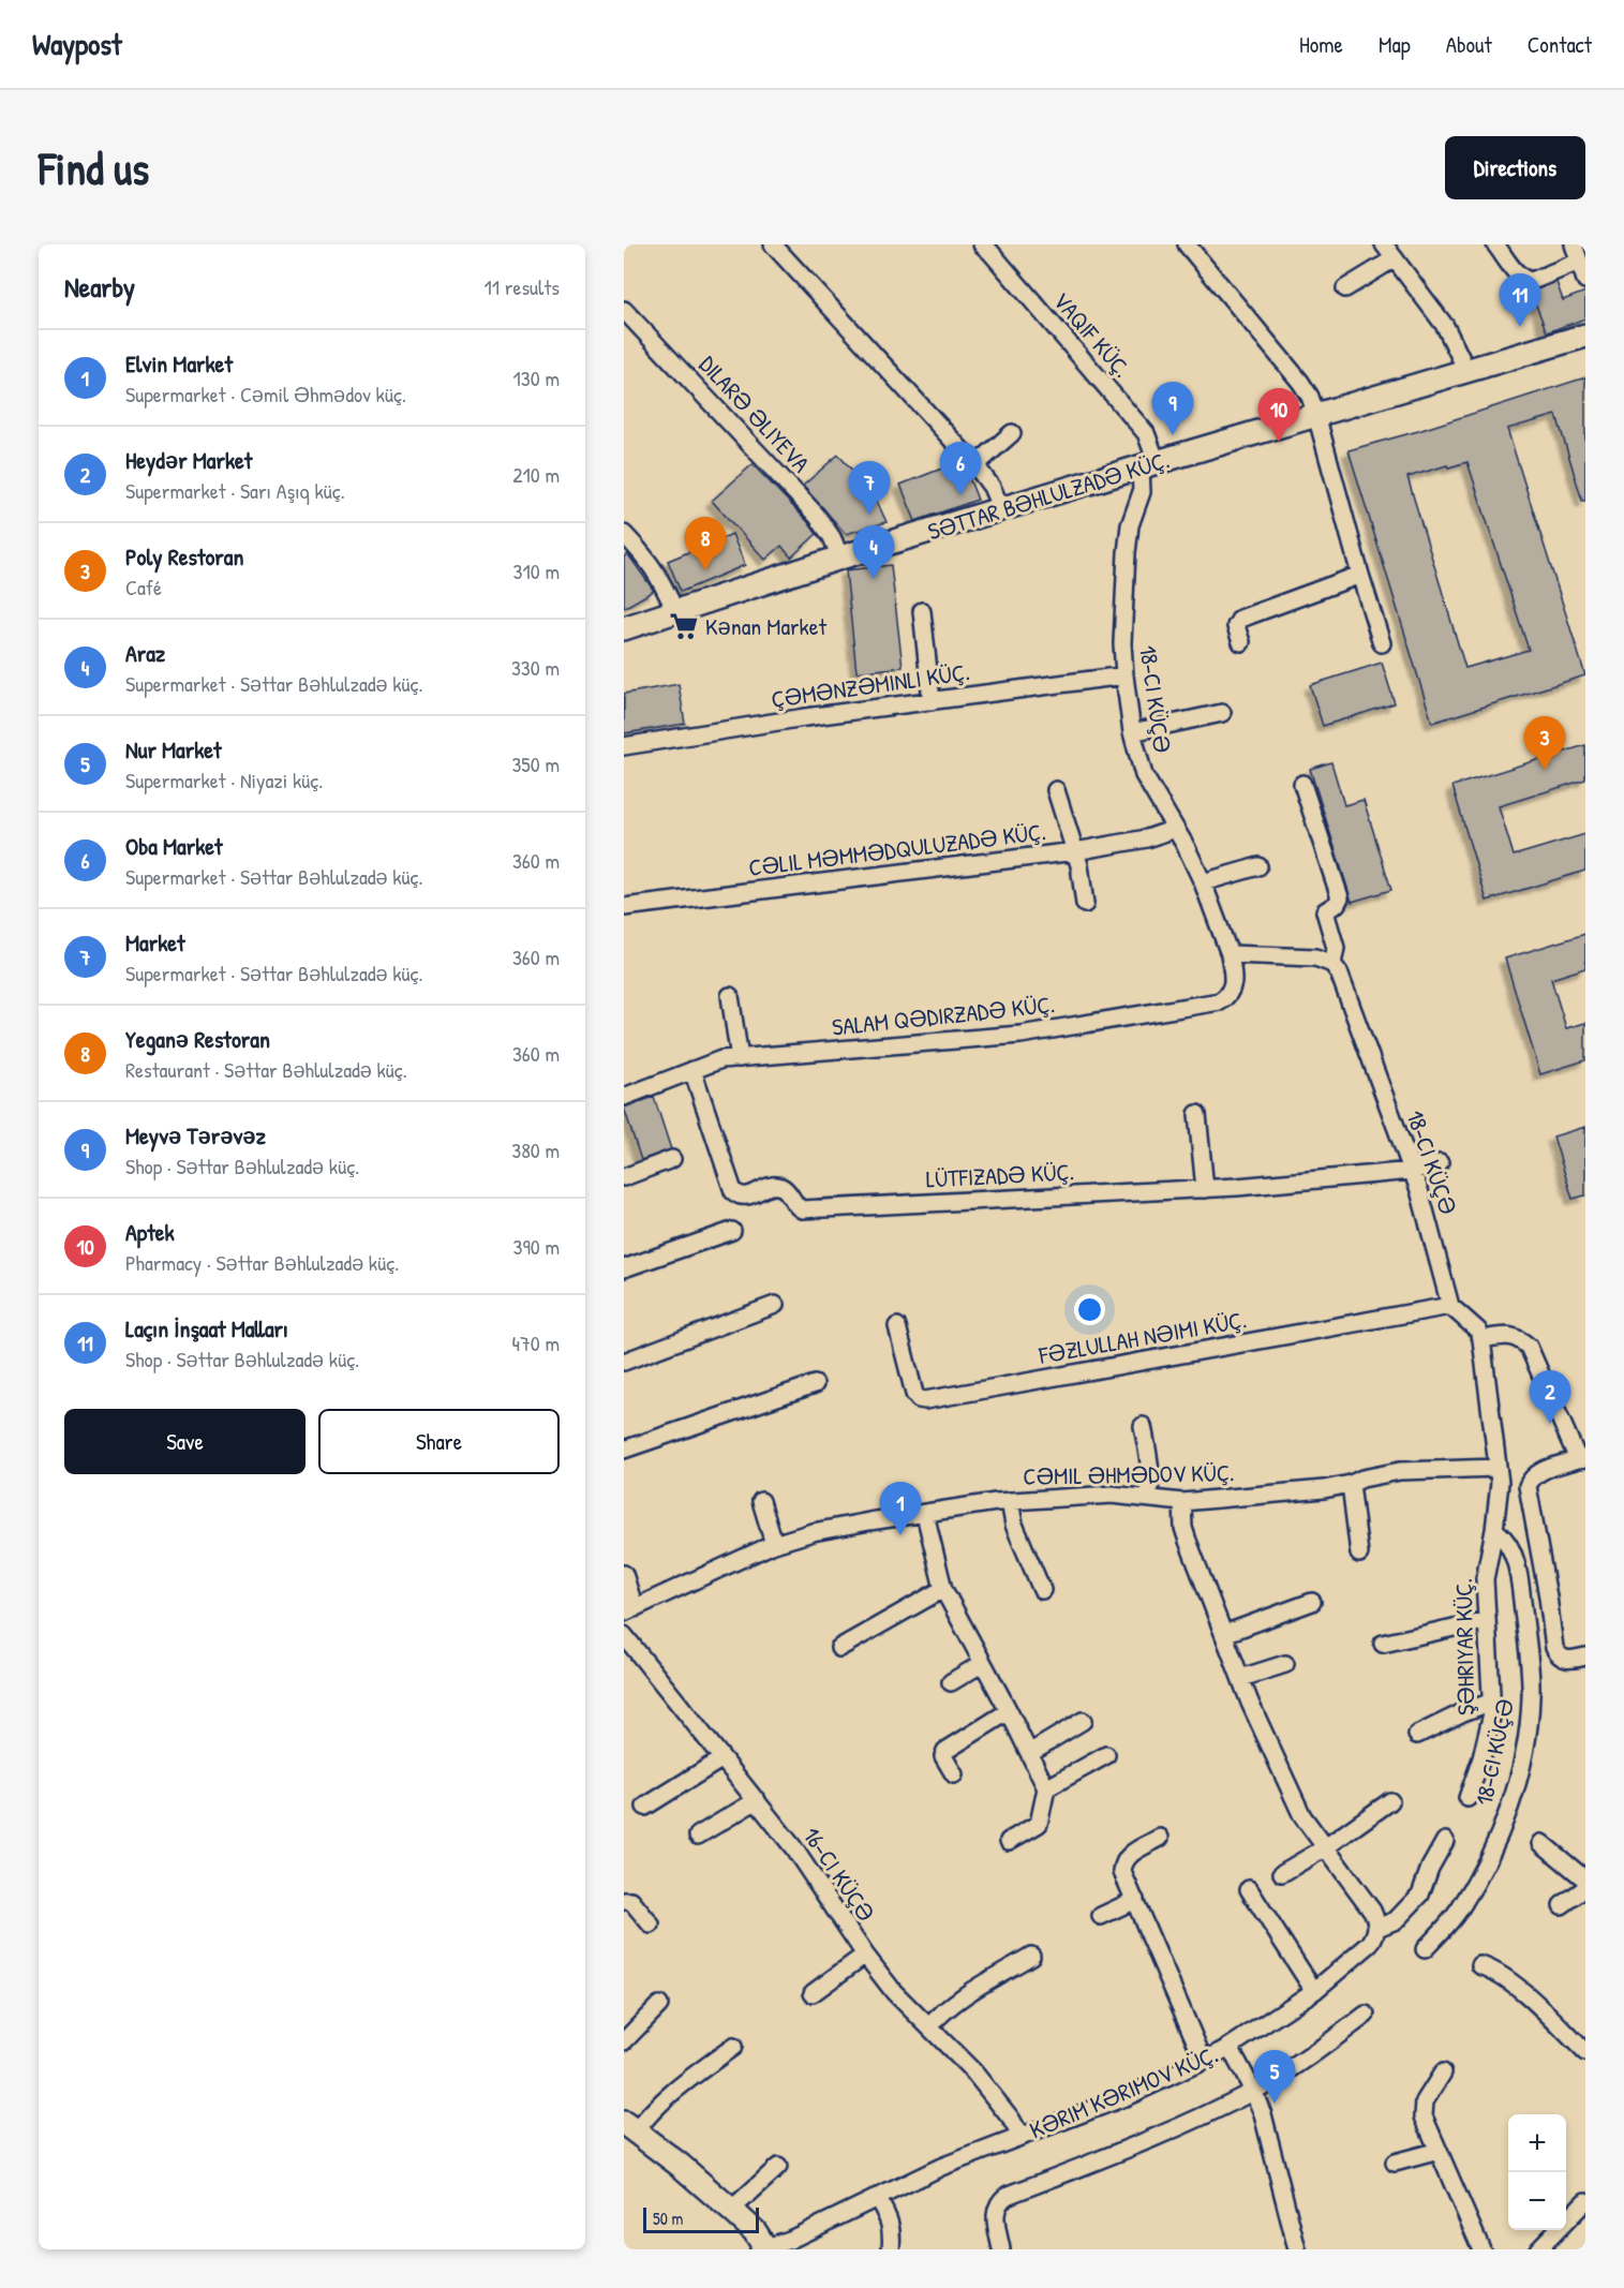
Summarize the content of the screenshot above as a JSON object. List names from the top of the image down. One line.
{"streets":{"street":["VAQIF KÜÇ.","DILARƏ ƏLIYEVA","SƏTTAR BƏHLULZADƏ KÜÇ.","ÇƏMƏNZƏMINLI KÜÇ.","18-CI KÜÇƏ","CƏLIL MƏMMƏDQULUZADƏ KÜÇ.","SALAM QƏDIRZADƏ KÜÇ.","LÜTFIZADƏ KÜÇ.","FƏZLULLAH NƏIMI KÜÇ.","CƏMIL ƏHMƏDOV KÜÇ.","ŞƏHRIYAR KÜÇ.","KƏRIM KƏRIMOV KÜÇ."]},"crossings":[["VAQIF KÜÇ.","SƏTTAR BƏHLULZADƏ KÜÇ."],["VAQIF KÜÇ.","18-CI KÜÇƏ"],["DILARƏ ƏLIYEVA","SƏTTAR BƏHLULZADƏ KÜÇ."],["SƏTTAR BƏHLULZADƏ KÜÇ.","18-CI KÜÇƏ"],["ÇƏMƏNZƏMINLI KÜÇ.","18-CI KÜÇƏ"],["18-CI KÜÇƏ","CƏLIL MƏMMƏDQULUZADƏ KÜÇ."],["18-CI KÜÇƏ","SALAM QƏDIRZADƏ KÜÇ."],["18-CI KÜÇƏ","LÜTFIZADƏ KÜÇ."],["18-CI KÜÇƏ","FƏZLULLAH NƏIMI KÜÇ."],["18-CI KÜÇƏ","ŞƏHRIYAR KÜÇ."],["SALAM QƏDIRZADƏ KÜÇ.","LÜTFIZADƏ KÜÇ."]],"places":{"supermarket":["Kənan Market"]},"scale_bar":"50 m","page":{"header":"Waypost","nav":["Home","Map","About","Contact"],"buttons":["Directions",["Save","Share"]],"title":"Find us","heading":["Nearby","11 results"],"pins":["11","9","10","6","7","8","4","3","2","1","5"],"list":[{"mark":"1","name":"Elvin Market","note":"Supermarket · Cəmil Əhmədov küç.","value":"130 m"},{"mark":"2","name":"Heydər Market","note":"Supermarket · Sarı Aşıq küç.","value":"210 m"},{"mark":"3","name":"Poly Restoran","note":"Café","value":"310 m"},{"mark":"4","name":"Araz","note":"Supermarket · Səttar Bəhlulzadə küç.","value":"330 m"},{"mark":"5","name":"Nur Market","note":"Supermarket · Niyazi küç.","value":"350 m"},{"mark":"6","name":"Oba Market","note":"Supermarket · Səttar Bəhlulzadə küç.","value":"360 m"},{"mark":"7","name":"Market","note":"Supermarket · Səttar Bəhlulzadə küç.","value":"360 m"},{"mark":"8","name":"Yeganə Restoran","note":"Restaurant · Səttar Bəhlulzadə küç.","value":"360 m"},{"mark":"9","name":"Meyvə Tərəvəz","note":"Shop · Səttar Bəhlulzadə küç.","value":"380 m"},{"mark":"10","name":"Aptek","note":"Pharmacy · Səttar Bəhlulzadə küç.","value":"390 m"},{"mark":"11","name":"Laçın İnşaat Malları","note":"Shop · Səttar Bəhlulzadə küç.","value":"470 m"}],"map_buttons":["+","−"],"scale":"50 m"}}
